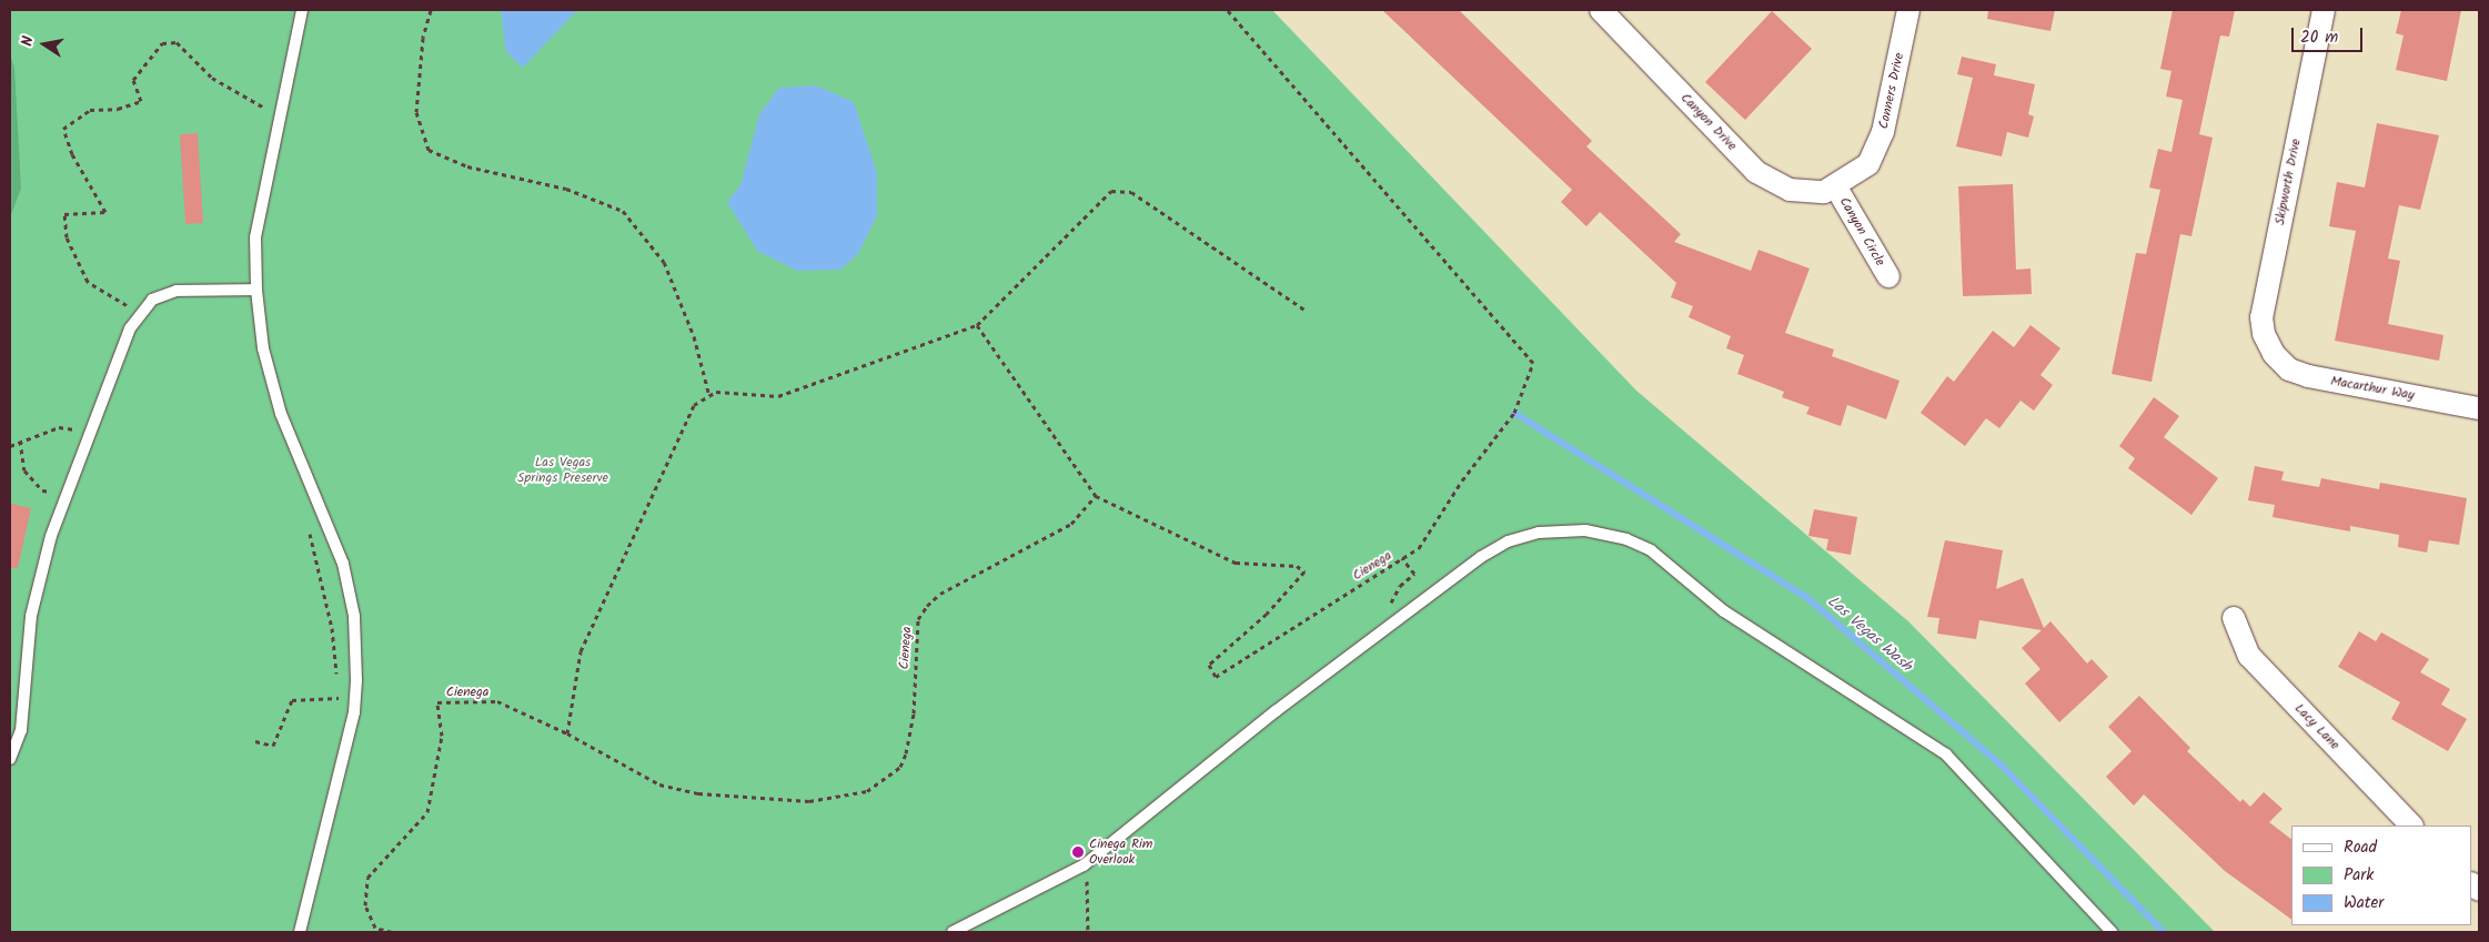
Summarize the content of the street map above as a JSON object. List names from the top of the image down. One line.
{"streets":{"street":["Conners Drive","Canyon Drive","Skipworth Drive","Canyon Circle","Macarthur Way","Lacy Lane"],"path":["Cienega"]},"crossings":[["Conners Drive","Canyon Drive"],["Conners Drive","Canyon Circle"],["Canyon Drive","Canyon Circle"],["Skipworth Drive","Macarthur Way"]],"water":["Las Vegas Wash"],"parks":["Las Vegas Springs Preserve"],"places":["Cinega Rim Overlook"],"legend":["Road","Park","Water"],"scale_bar":"20 m","north":"left"}
